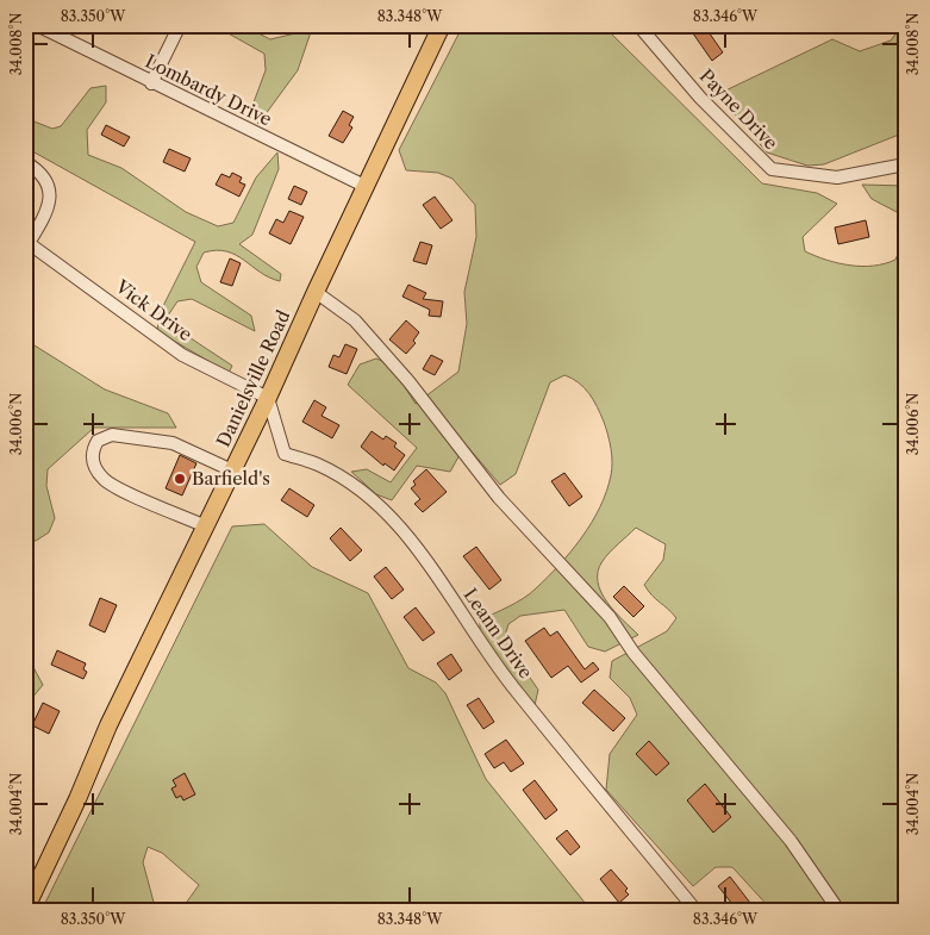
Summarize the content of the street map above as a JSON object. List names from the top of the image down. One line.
{"streets":{"main road":["Danielsville Road"],"street":["Lombardy Drive","Payne Drive","Vick Drive","Leann Drive"]},"crossings":[["Lombardy Drive","Danielsville Road"],["Vick Drive","Danielsville Road"],["Vick Drive","Leann Drive"],["Danielsville Road","Leann Drive"]],"places":["Barfield's"],"coordinates":["83.350°W","83.348°W","83.346°W","34.008°N","34.006°N","34.004°N"]}
